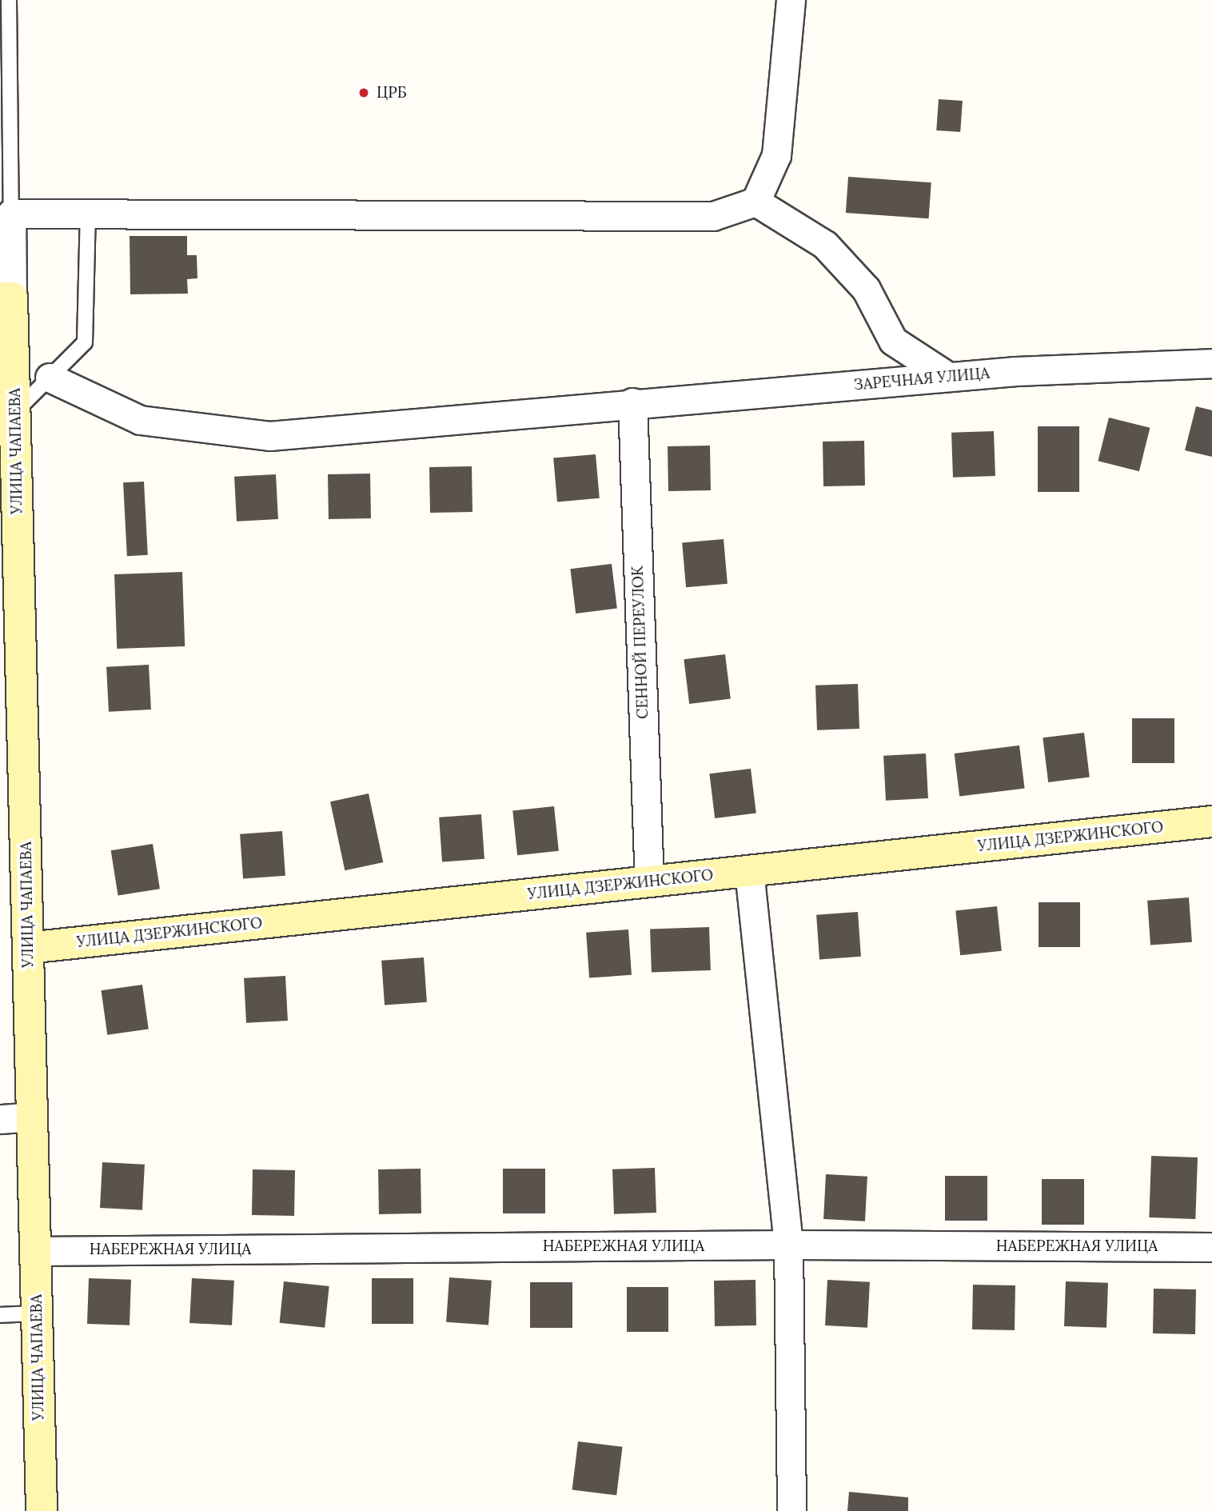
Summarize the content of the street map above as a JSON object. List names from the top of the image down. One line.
{"streets":{"street":["ЗАРЕЧНАЯ УЛИЦА","УЛИЦА ЧАПАЕВА","СЕННОЙ ПЕРЕУЛОК","УЛИЦА ДЗЕРЖИНСКОГО","НАБЕРЕЖНАЯ УЛИЦА"]},"crossings":[["ЗАРЕЧНАЯ УЛИЦА","СЕННОЙ ПЕРЕУЛОК"],["УЛИЦА ЧАПАЕВА","УЛИЦА ДЗЕРЖИНСКОГО"],["УЛИЦА ЧАПАЕВА","НАБЕРЕЖНАЯ УЛИЦА"],["СЕННОЙ ПЕРЕУЛОК","УЛИЦА ДЗЕРЖИНСКОГО"]],"places":["ЦРБ"]}
